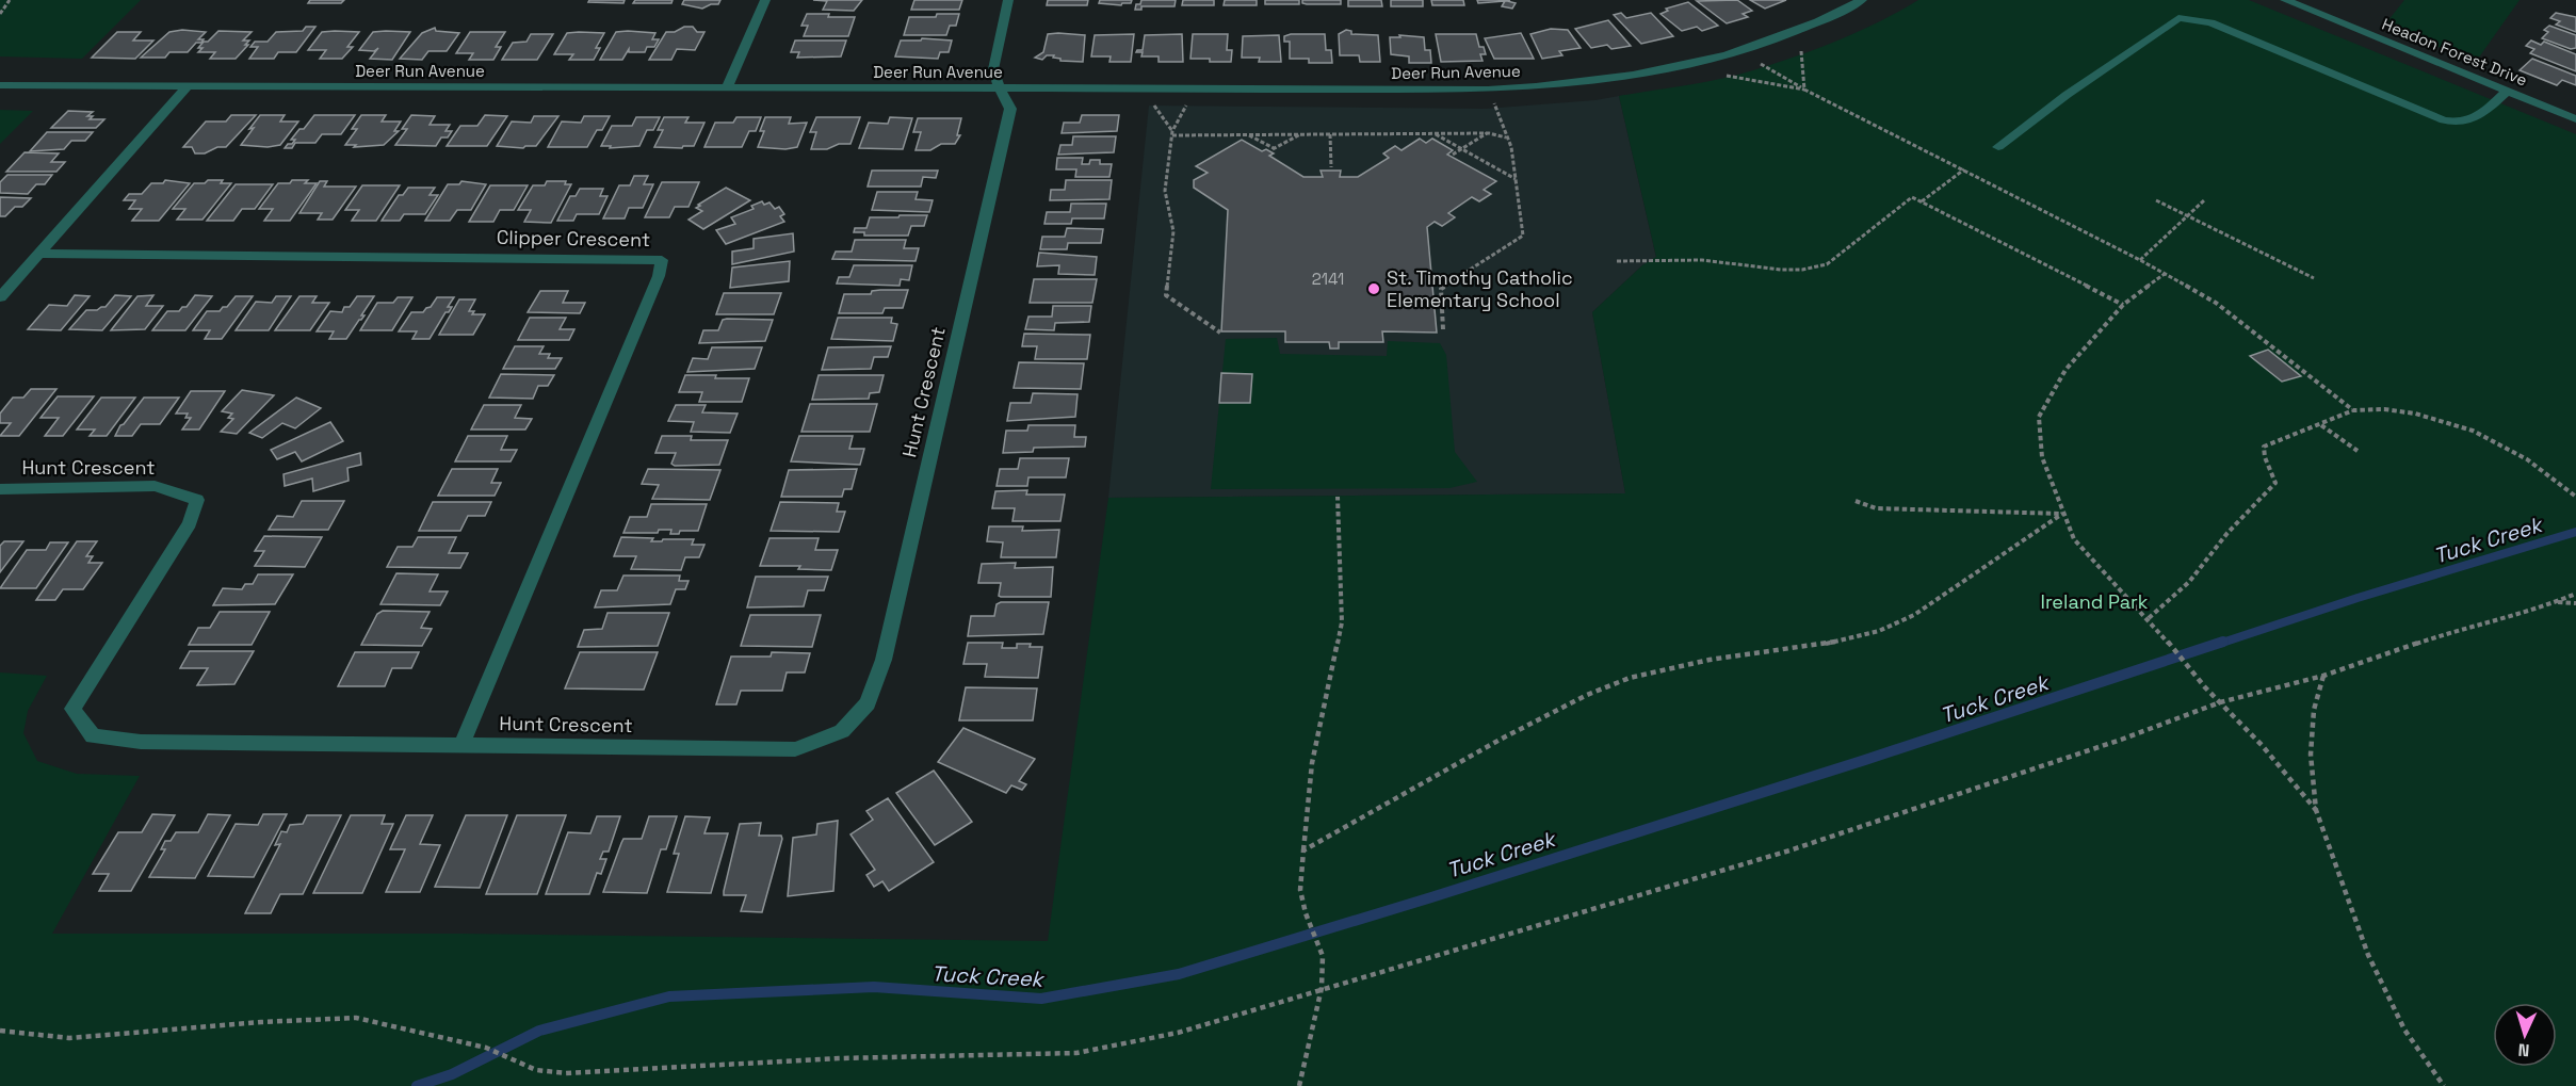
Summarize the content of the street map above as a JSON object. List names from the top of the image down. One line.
{"streets":{"street":["Headon Forest Drive","Deer Run Avenue","Clipper Crescent","Hunt Crescent"]},"crossings":[["Deer Run Avenue","Hunt Crescent"],["Clipper Crescent","Hunt Crescent"]],"water":["Tuck Creek"],"parks":["Ireland Park"],"places":["St. Timothy Catholic Elementary School"],"house_numbers":["2141"],"north":"bottom"}
